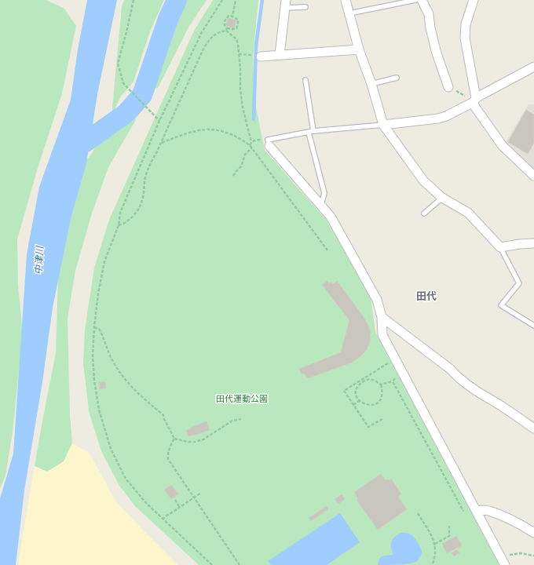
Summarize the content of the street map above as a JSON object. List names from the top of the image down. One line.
{"districts":["田代"],"water":["中津川"],"parks":["田代運動公園"]}
